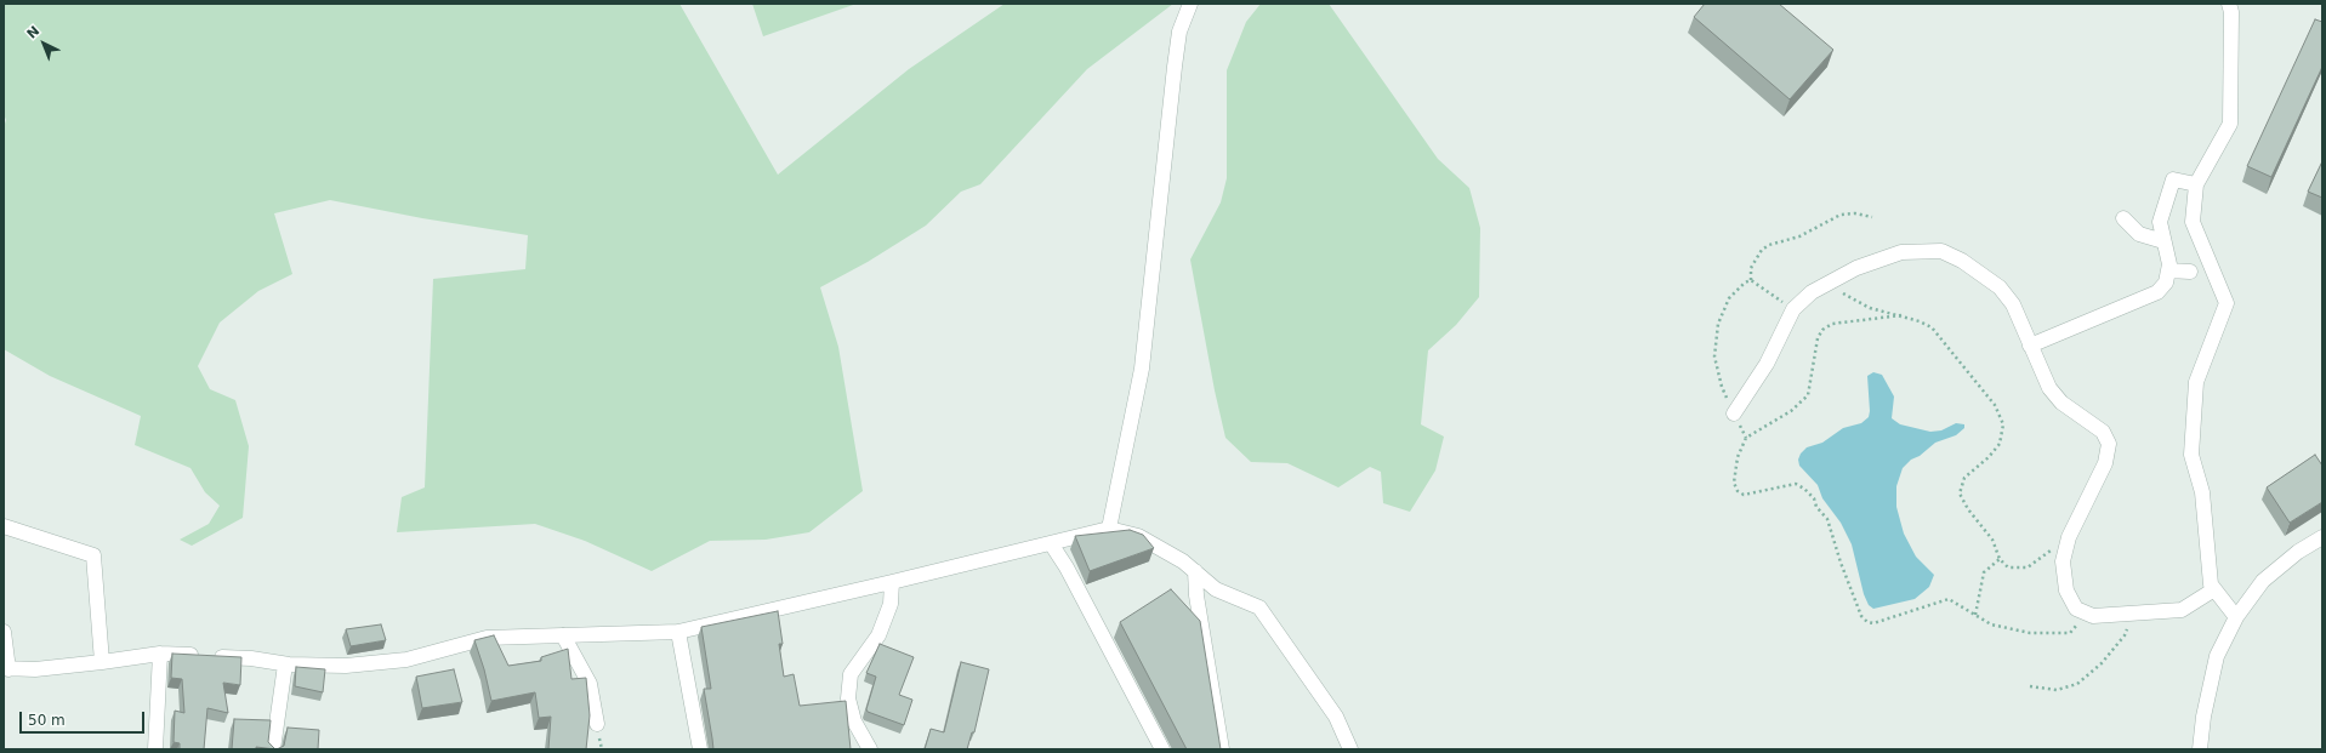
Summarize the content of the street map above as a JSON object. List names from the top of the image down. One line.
{"scale_bar":"50 m","north":"top left"}
